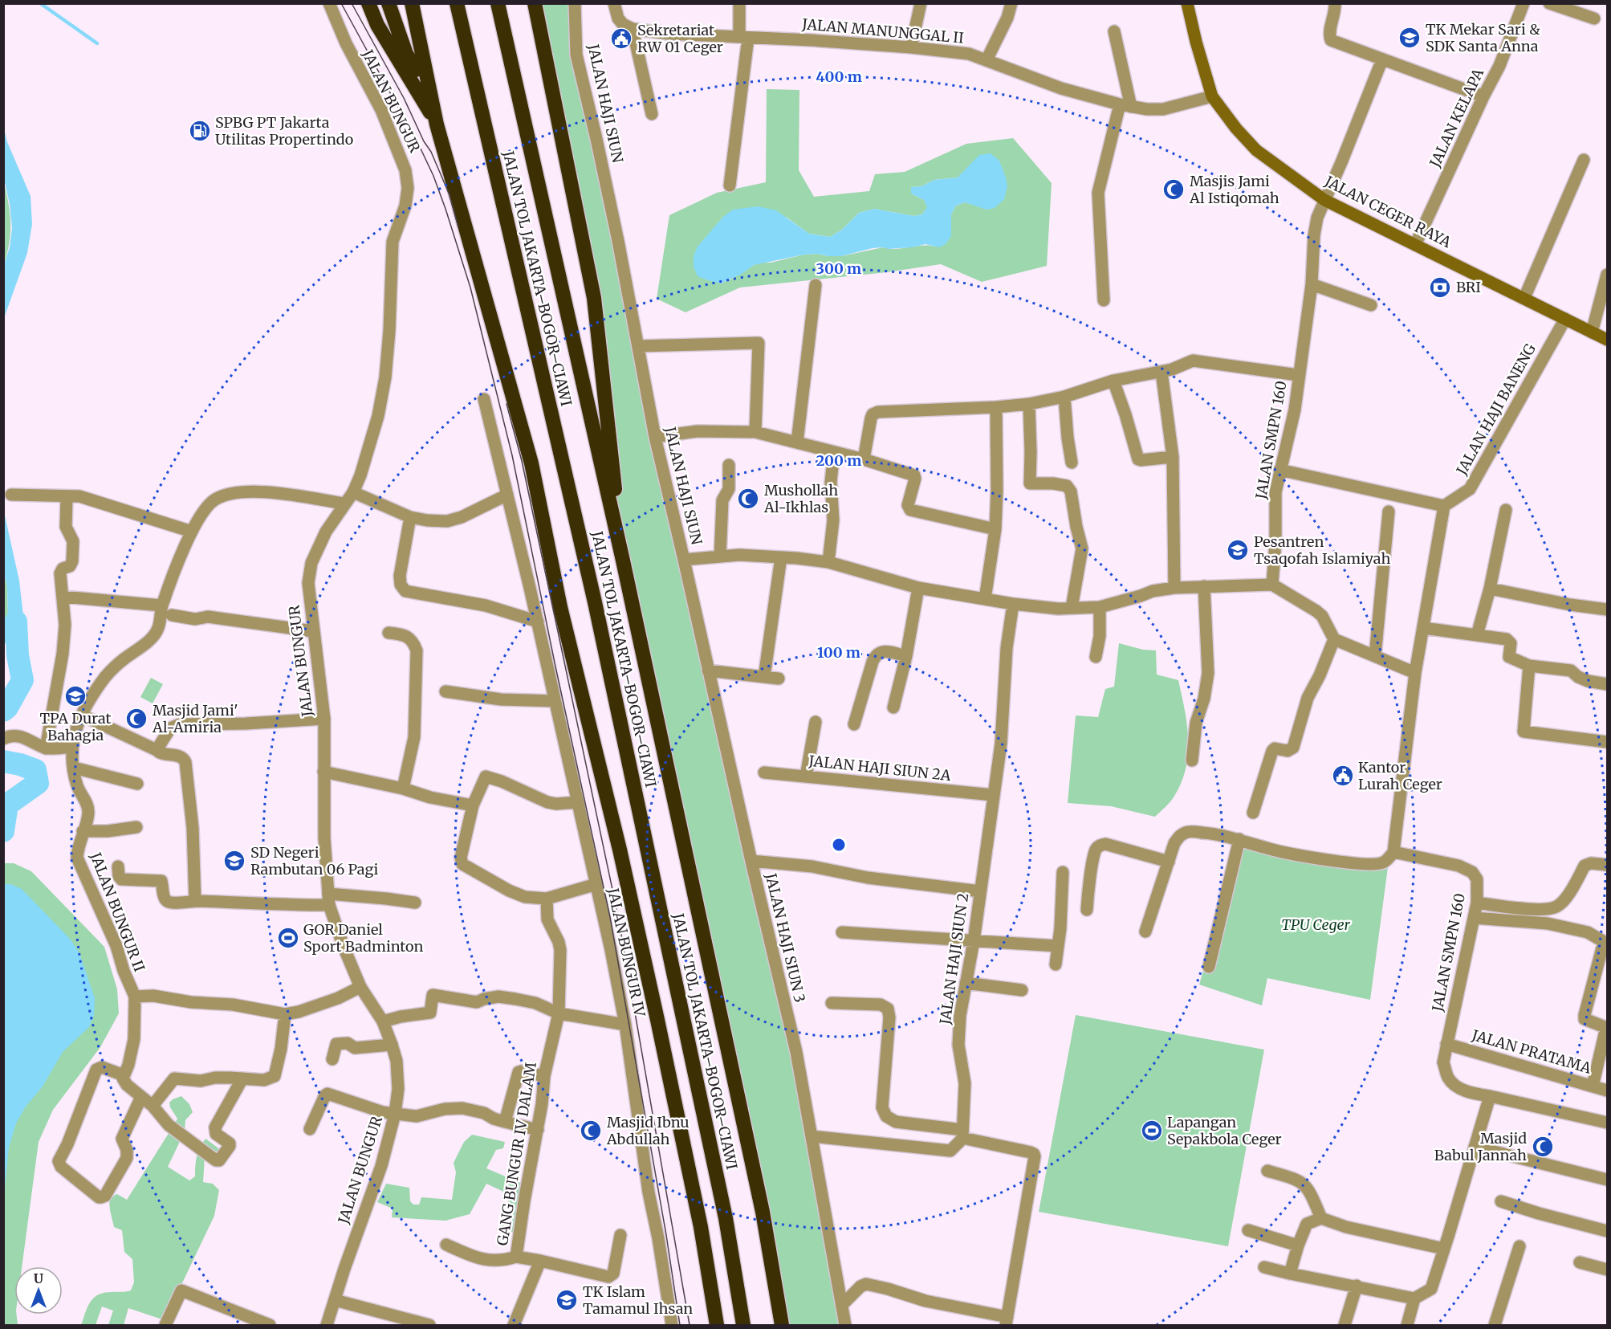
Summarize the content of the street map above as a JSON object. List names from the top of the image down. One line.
{"streets":{"highway":["JALAN TOL JAKARTA–BOGOR–CIAWI"],"main road":["JALAN CEGER RAYA"],"street":["JALAN MANUNGGAL II","JALAN BUNGUR","JALAN HAJI SIUN","JALAN KELAPA","JALAN HAJI BANENG","JALAN SMPN 160","JALAN HAJI SIUN 2A","JALAN BUNGUR II","JALAN HAJI SIUN 3","JALAN BUNGUR IV","JALAN HAJI SIUN 2","JALAN PRATAMA","GANG BUNGUR IV DALAM"]},"crossings":[["JALAN MANUNGGAL II","JALAN CEGER RAYA"],["JALAN BUNGUR","JALAN BUNGUR II"],["JALAN HAJI SIUN","JALAN SMPN 160"],["JALAN HAJI SIUN","JALAN HAJI SIUN 3"],["JALAN HAJI SIUN","JALAN HAJI SIUN 2"],["JALAN KELAPA","JALAN CEGER RAYA"],["JALAN CEGER RAYA","JALAN HAJI BANENG"],["JALAN CEGER RAYA","JALAN SMPN 160"],["JALAN SMPN 160","JALAN PRATAMA"],["JALAN HAJI SIUN 2A","JALAN HAJI SIUN 2"],["JALAN BUNGUR IV","GANG BUNGUR IV DALAM"]],"parks":["TPU Ceger"],"places":{"school or university":["TK Mekar Sari & SDK Santa Anna","Pesantren Tsaqofah Islamiyah","TPA Durat Bahagia","SD Negeri Rambutan 06 Pagi","TK Islam Tamamul Ihsan"],"public building":["Sekretariat RW 01 Ceger","Kantor Lurah Ceger"],"fuel station":["SPBG PT Jakarta Utilitas Propertindo"],"mosque":["Masjis Jami Al Istiqomah","Mushollah Al-Ikhlas","Masjid Jami' Al-Amiria","Masjid Ibnu Abdullah","Masjid Babul Jannah"],"bank":["BRI"],"sports":["GOR Daniel Sport Badminton","Lapangan Sepakbola Ceger"]},"north":"top","rings":["400 m","300 m","200 m","100 m"]}
